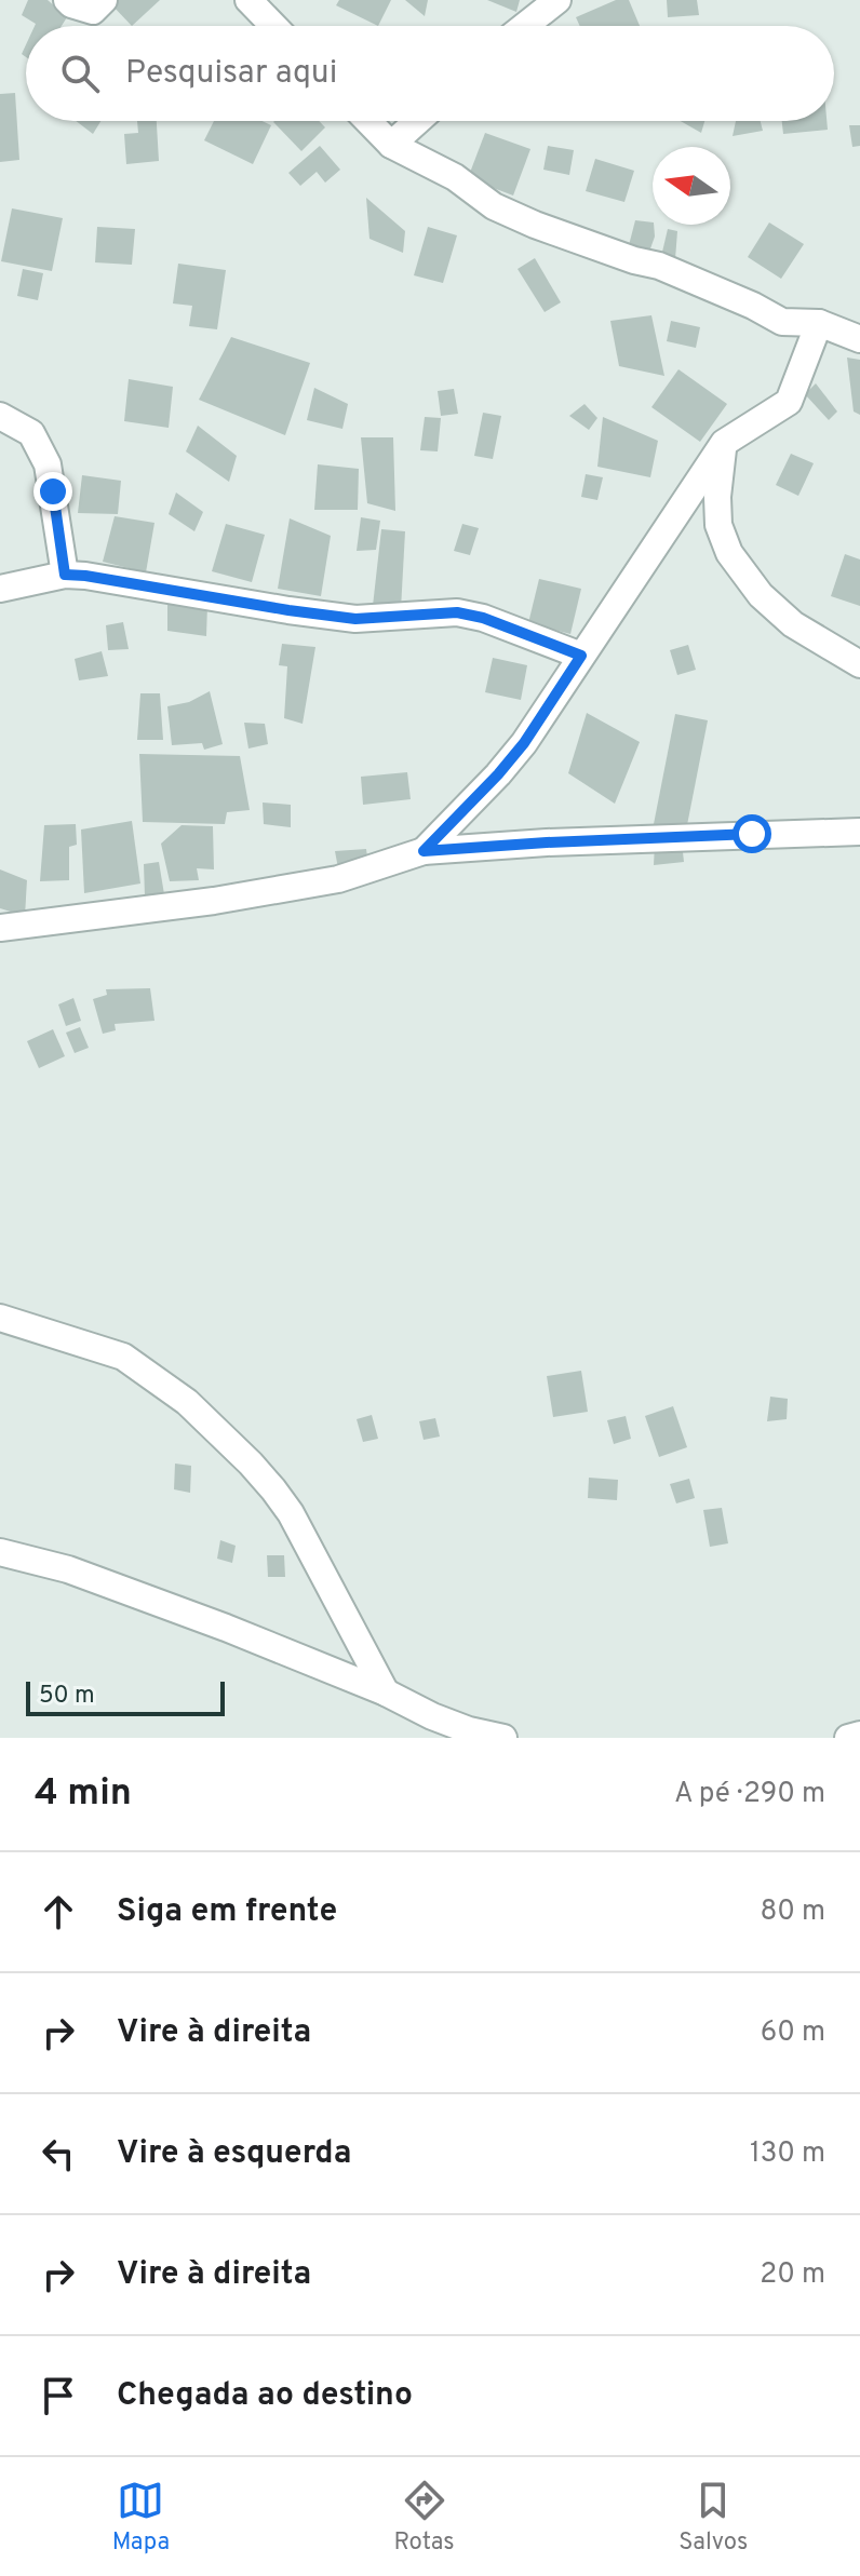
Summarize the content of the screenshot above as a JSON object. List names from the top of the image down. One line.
{"scale_bar":"50 m","north":"left","page":{"search":"Pesquisar aqui","scale":"50 m","heading":["4 min","A pé · 290 m"],"list":[["Siga em frente","80 m"],["Vire à direita","60 m"],["Vire à esquerda","130 m"],["Vire à direita","20 m"],"Chegada ao destino"],"nav":["Mapa","Rotas","Salvos"]}}
